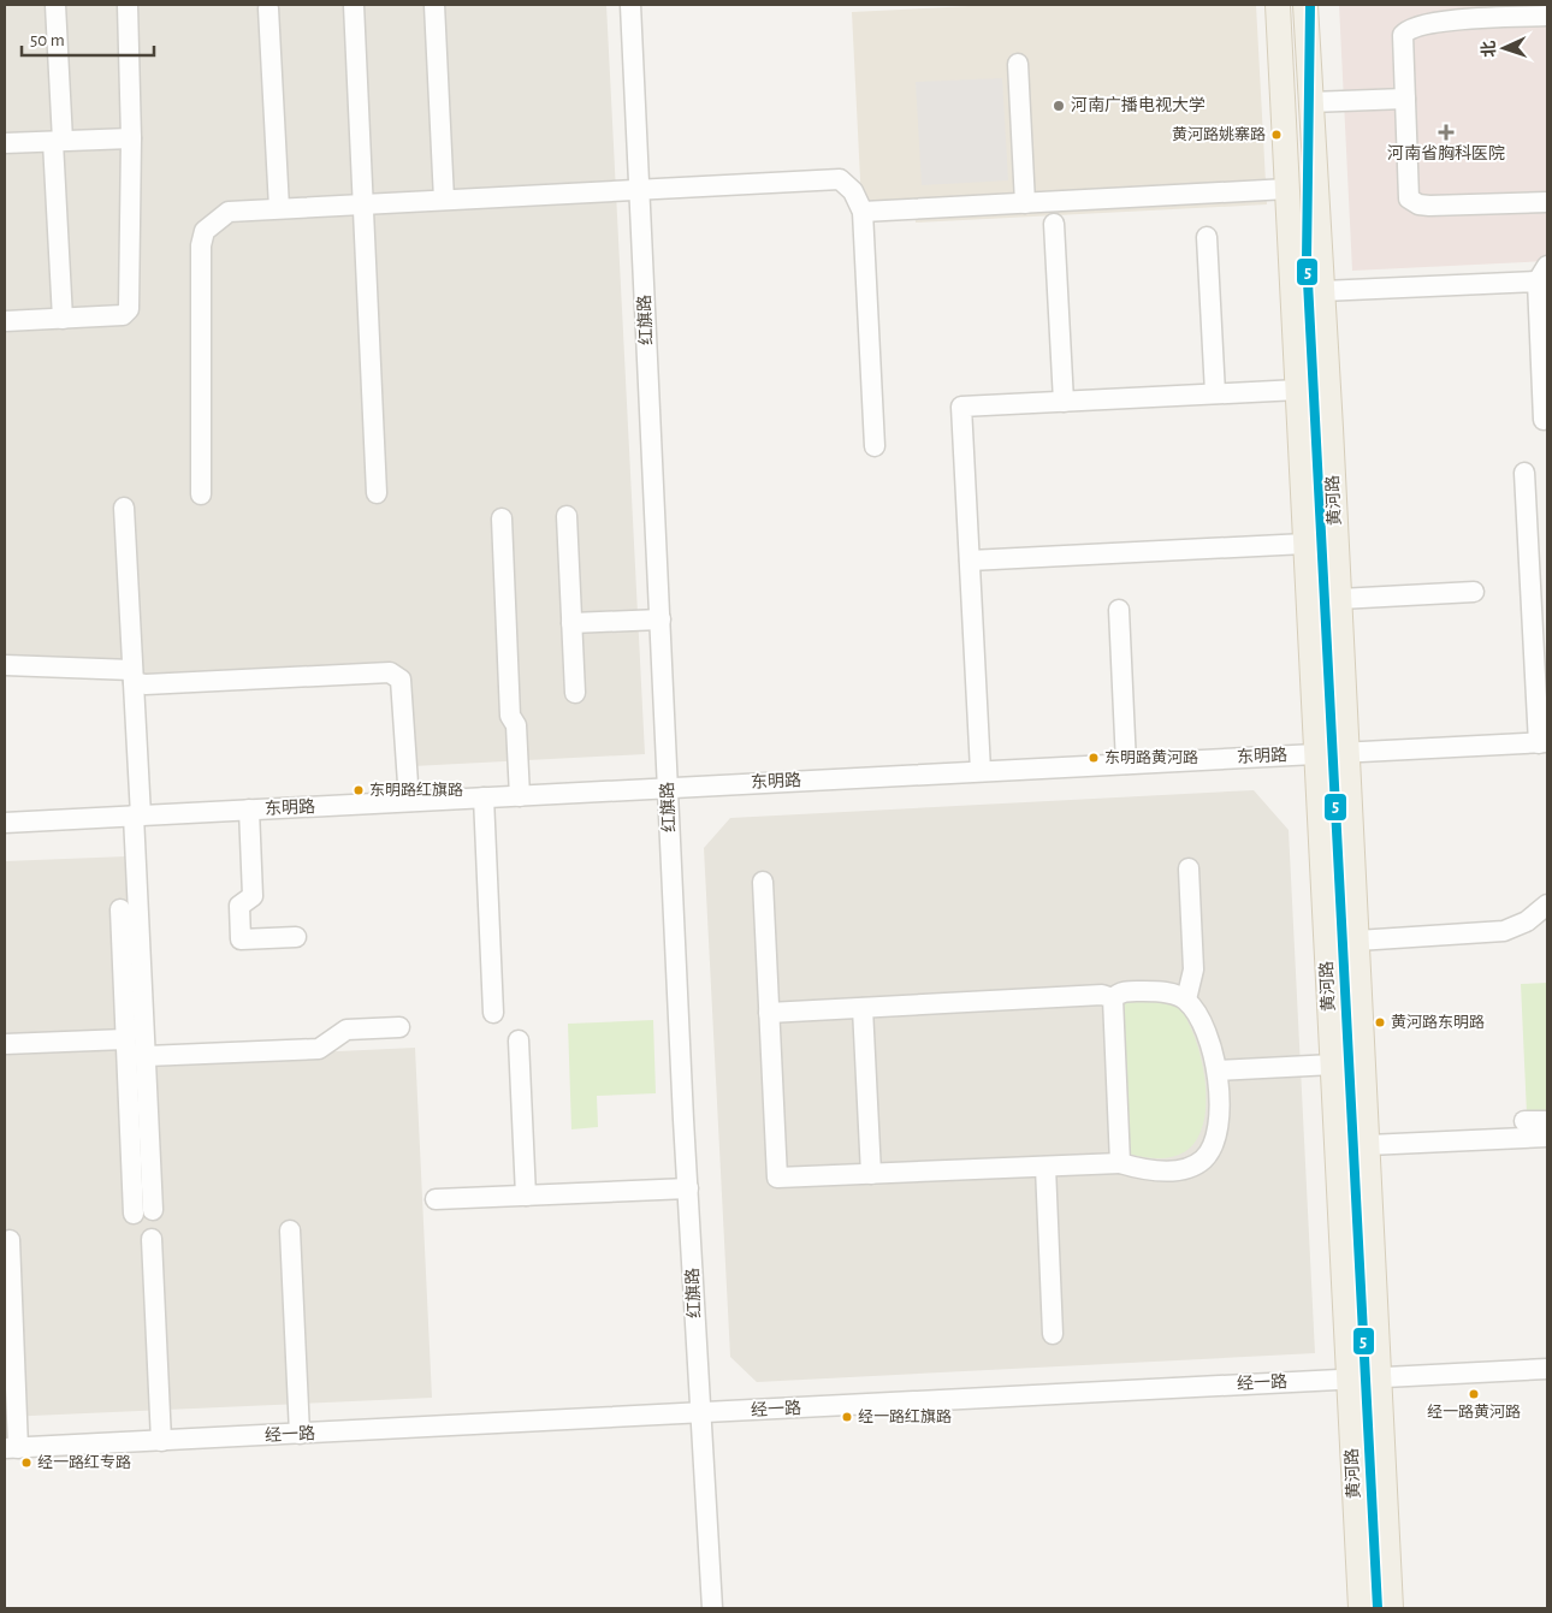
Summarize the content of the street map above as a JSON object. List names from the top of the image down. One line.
{"streets":{"main road":["黄河路"],"street":["红旗路","东明路","经一路"]},"crossings":[["红旗路","东明路"],["红旗路","经一路"],["黄河路","东明路"],["黄河路","经一路"]],"places":{"other":["河南广播电视大学","黄河路姚寨路","东明路黄河路","东明路红旗路","黄河路东明路","经一路黄河路","经一路红旗路","经一路红专路"],"health":["河南省胸科医院"]},"lines":["transit line 5"],"scale_bar":"50 m","north":"left"}
